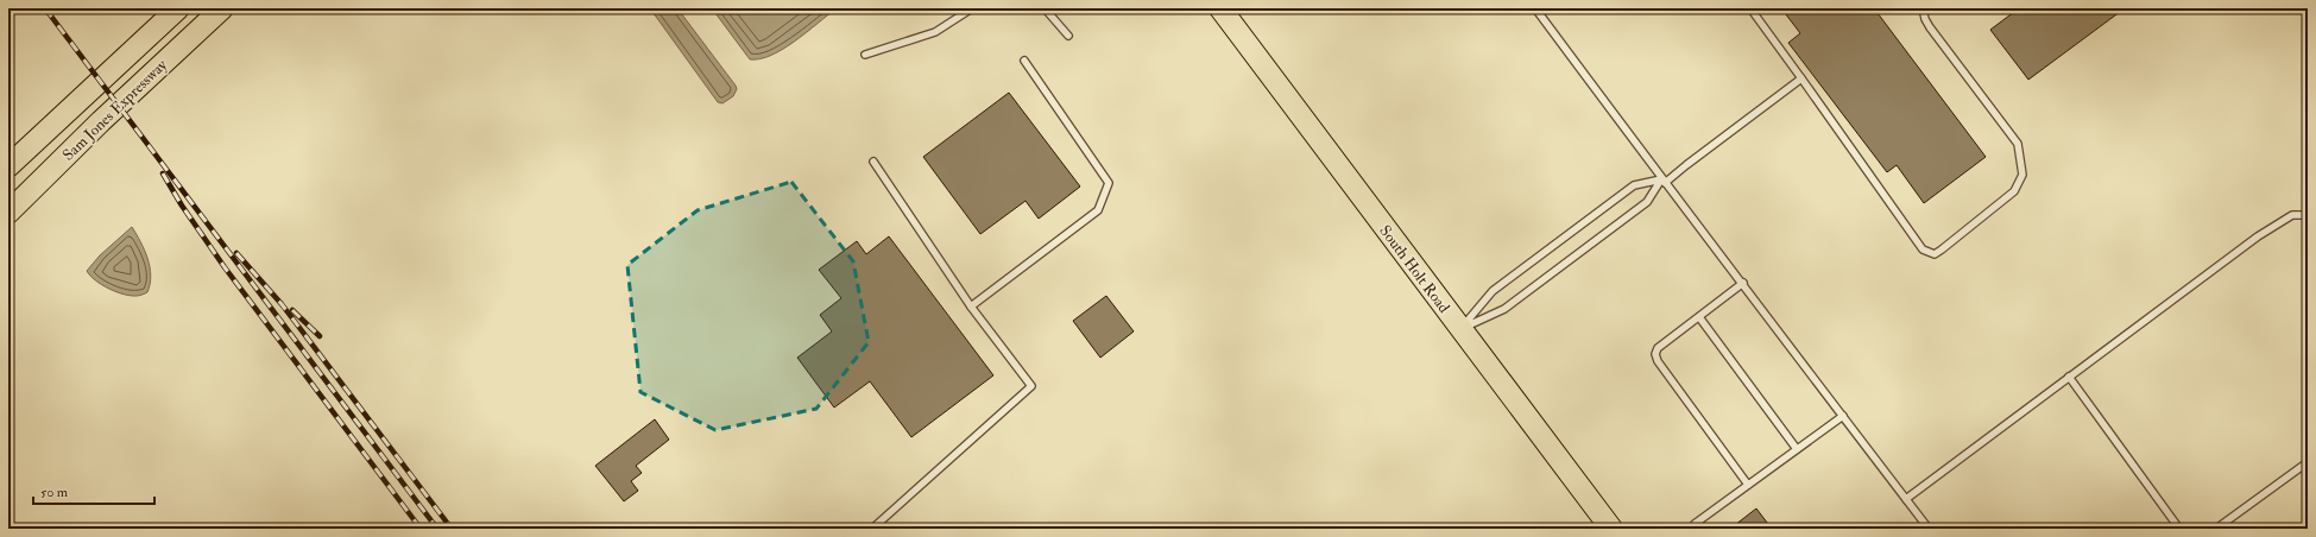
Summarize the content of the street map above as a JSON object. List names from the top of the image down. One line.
{"streets":{"main road":["Sam Jones Expressway","South Holt Road"]},"scale_bar":"50 m"}
